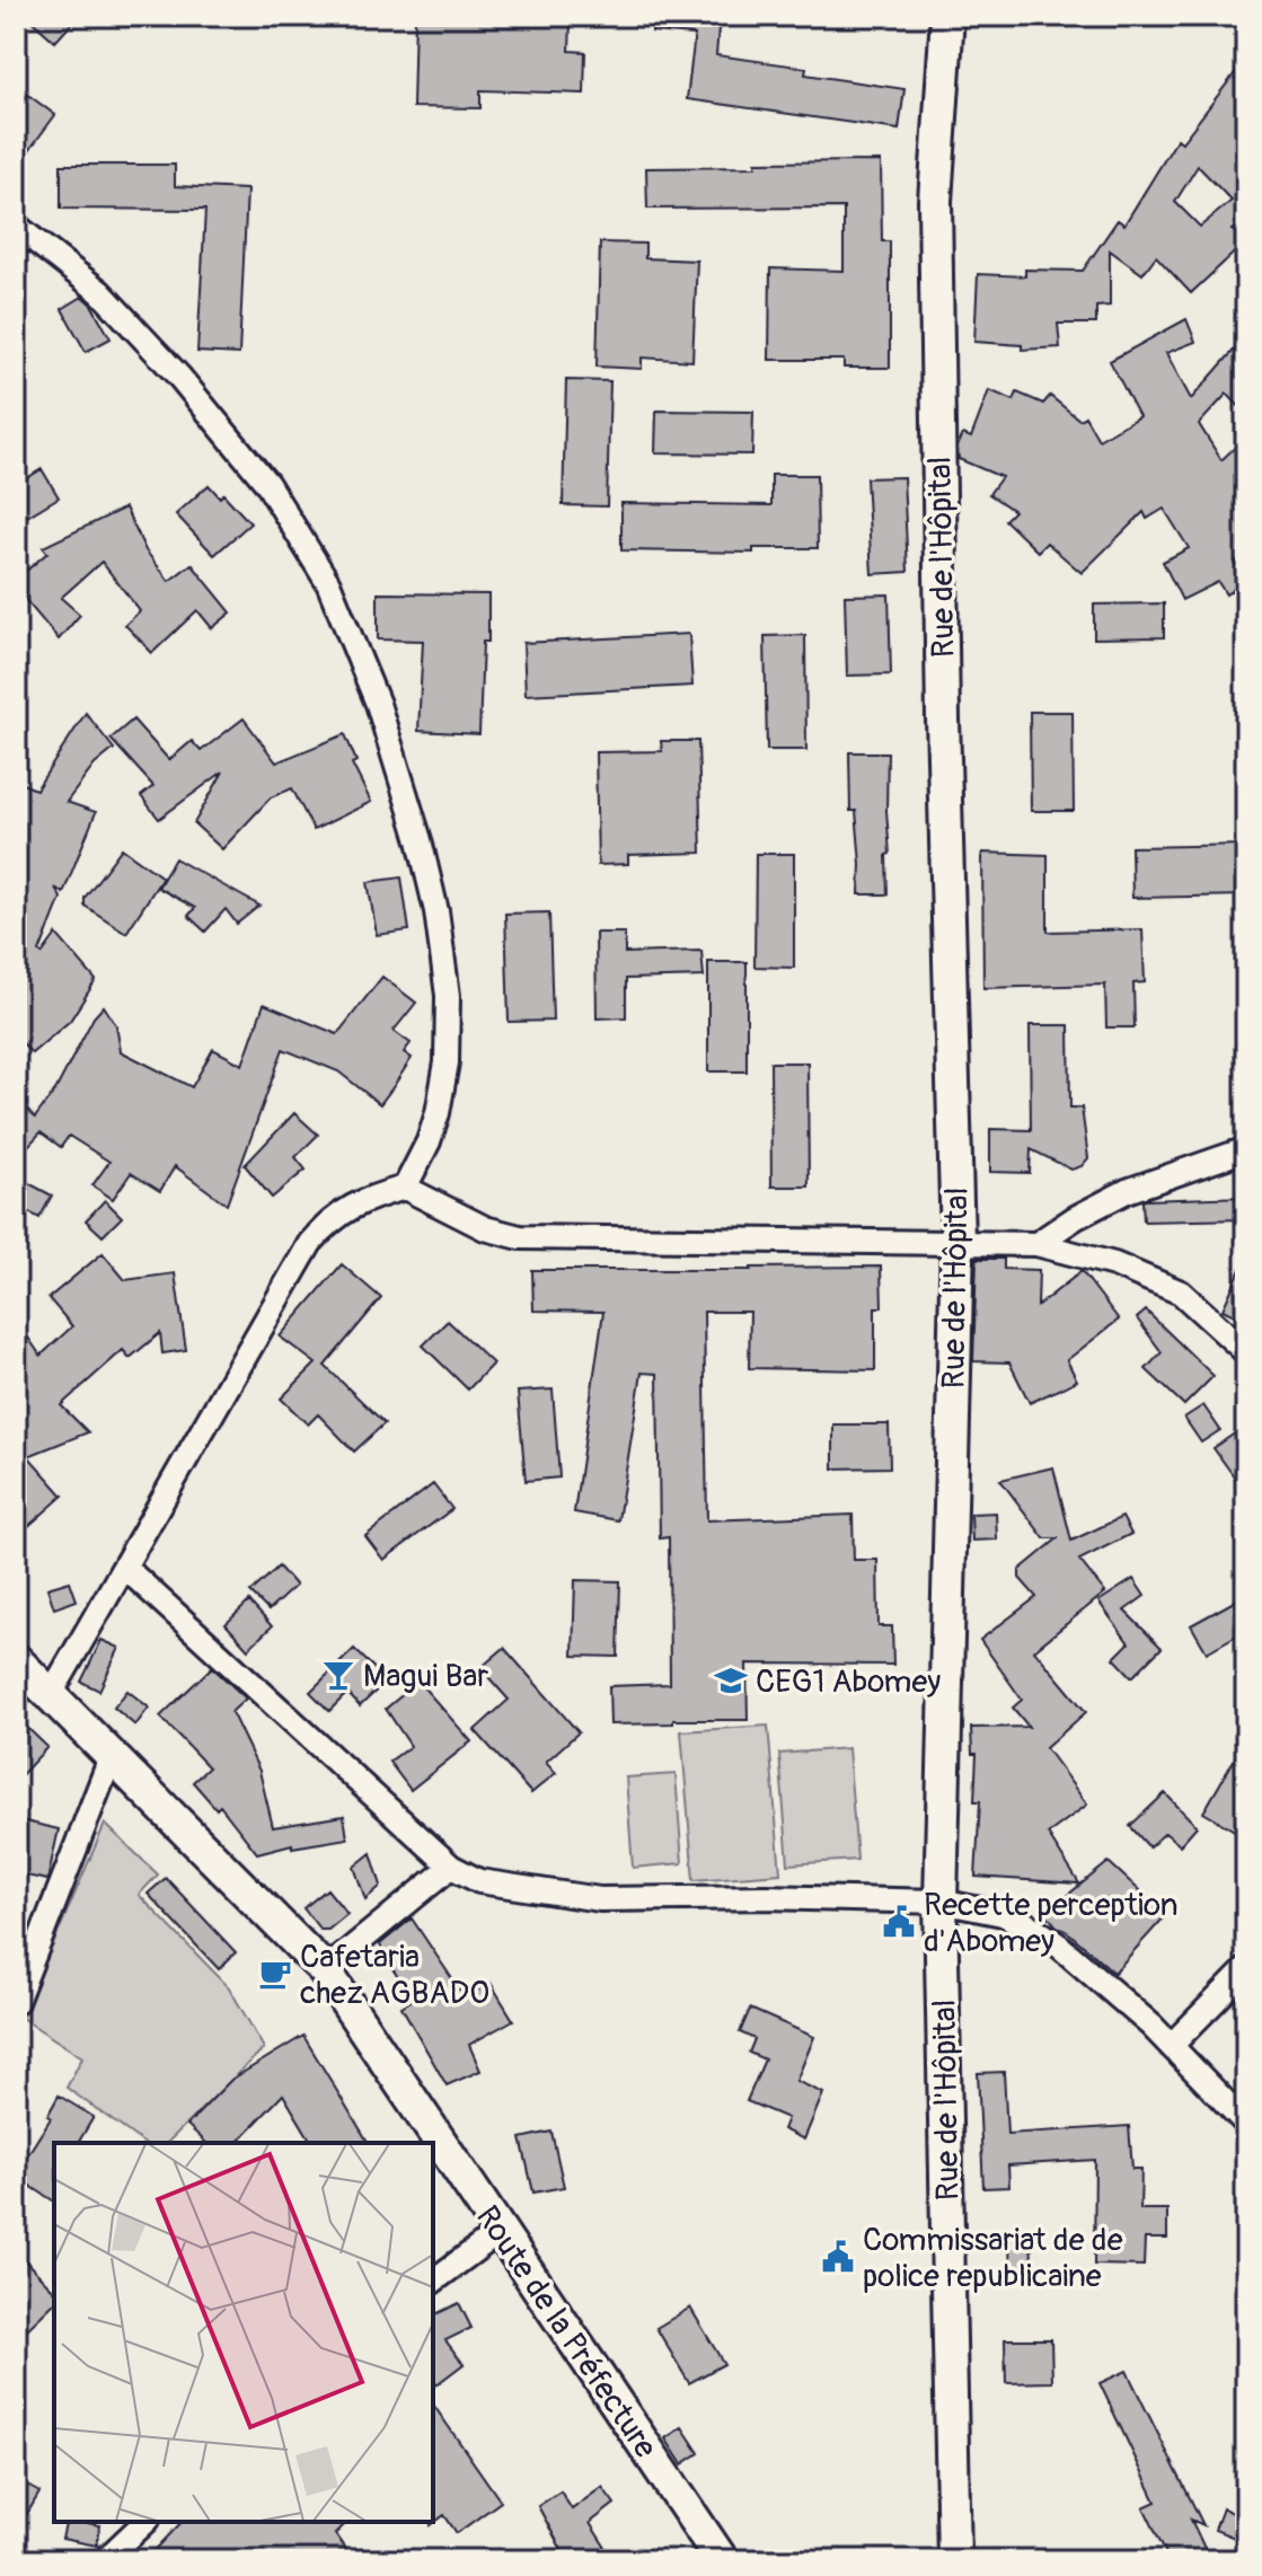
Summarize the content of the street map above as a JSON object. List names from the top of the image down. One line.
{"streets":{"street":["Rue de l'Hôpital","Route de la Préfecture"]},"places":{"bar":["Magui Bar"],"school or university":["CEG1 Abomey"],"public building":["Recette perception d'Abomey","Commissariat de de police republicaine"],"cafe":["Cafetaria chez AGBADO"]}}
